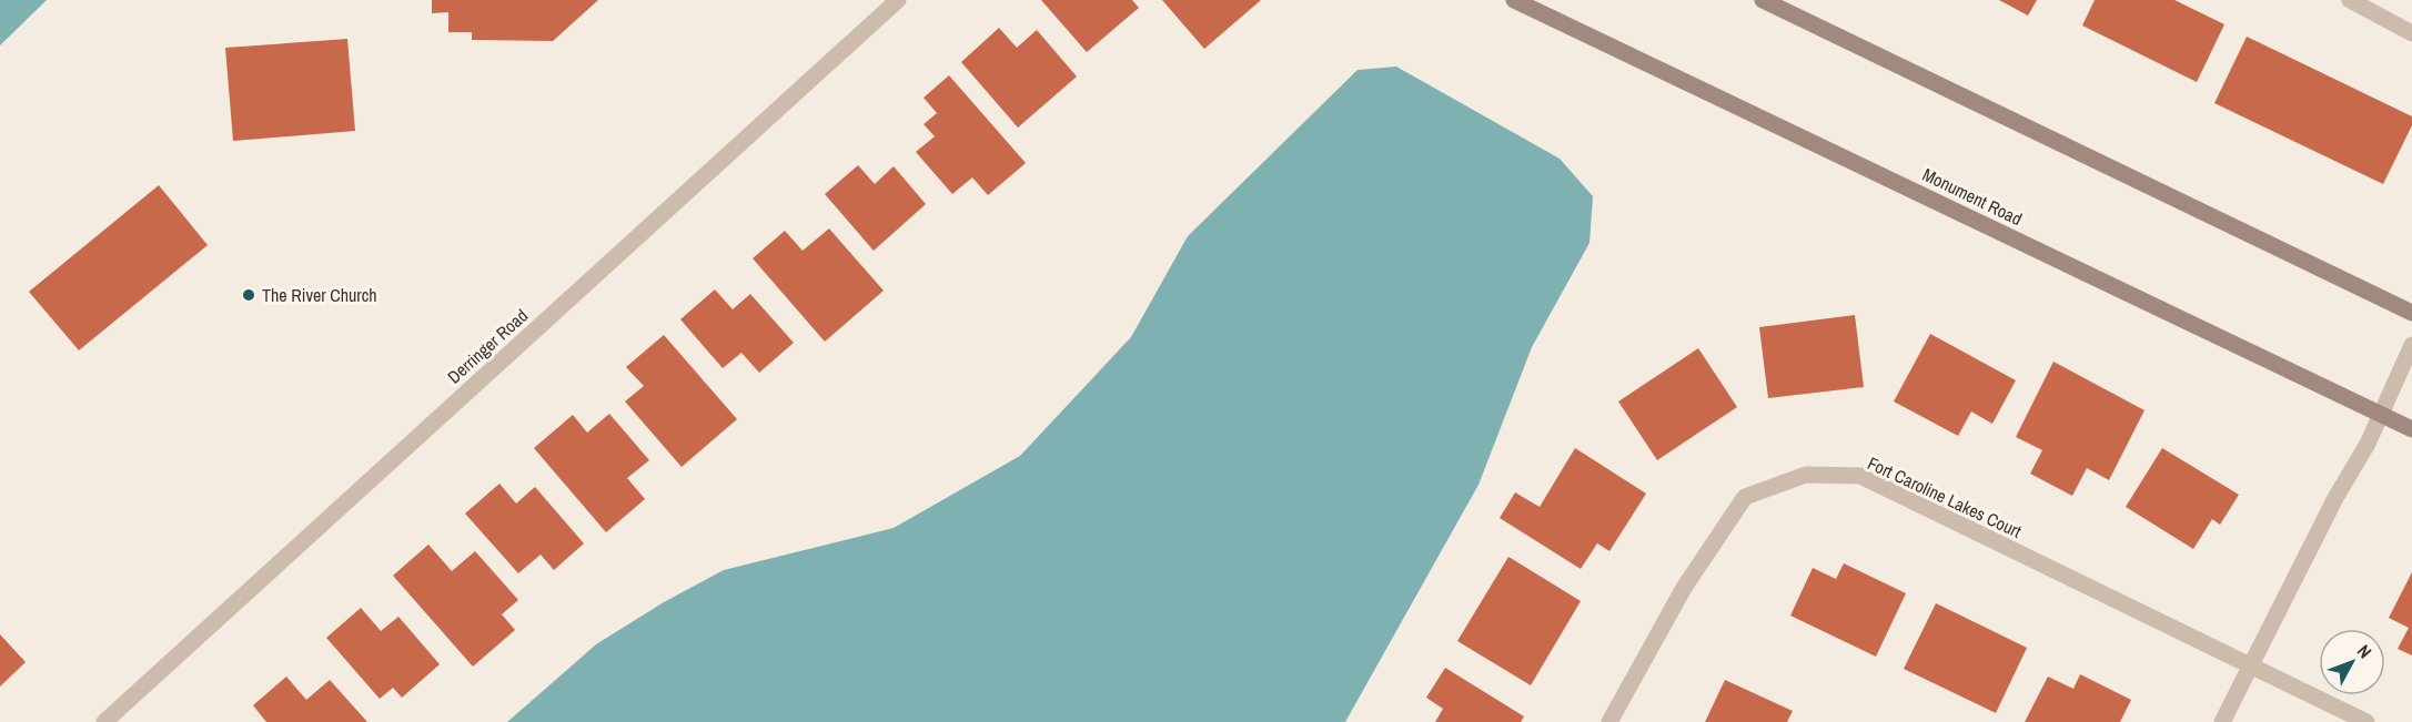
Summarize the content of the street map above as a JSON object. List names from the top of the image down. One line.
{"streets":{"main road":["Monument Road"],"street":["Derringer Road","Fort Caroline Lakes Court"]},"places":["The River Church"],"north":"top right"}
